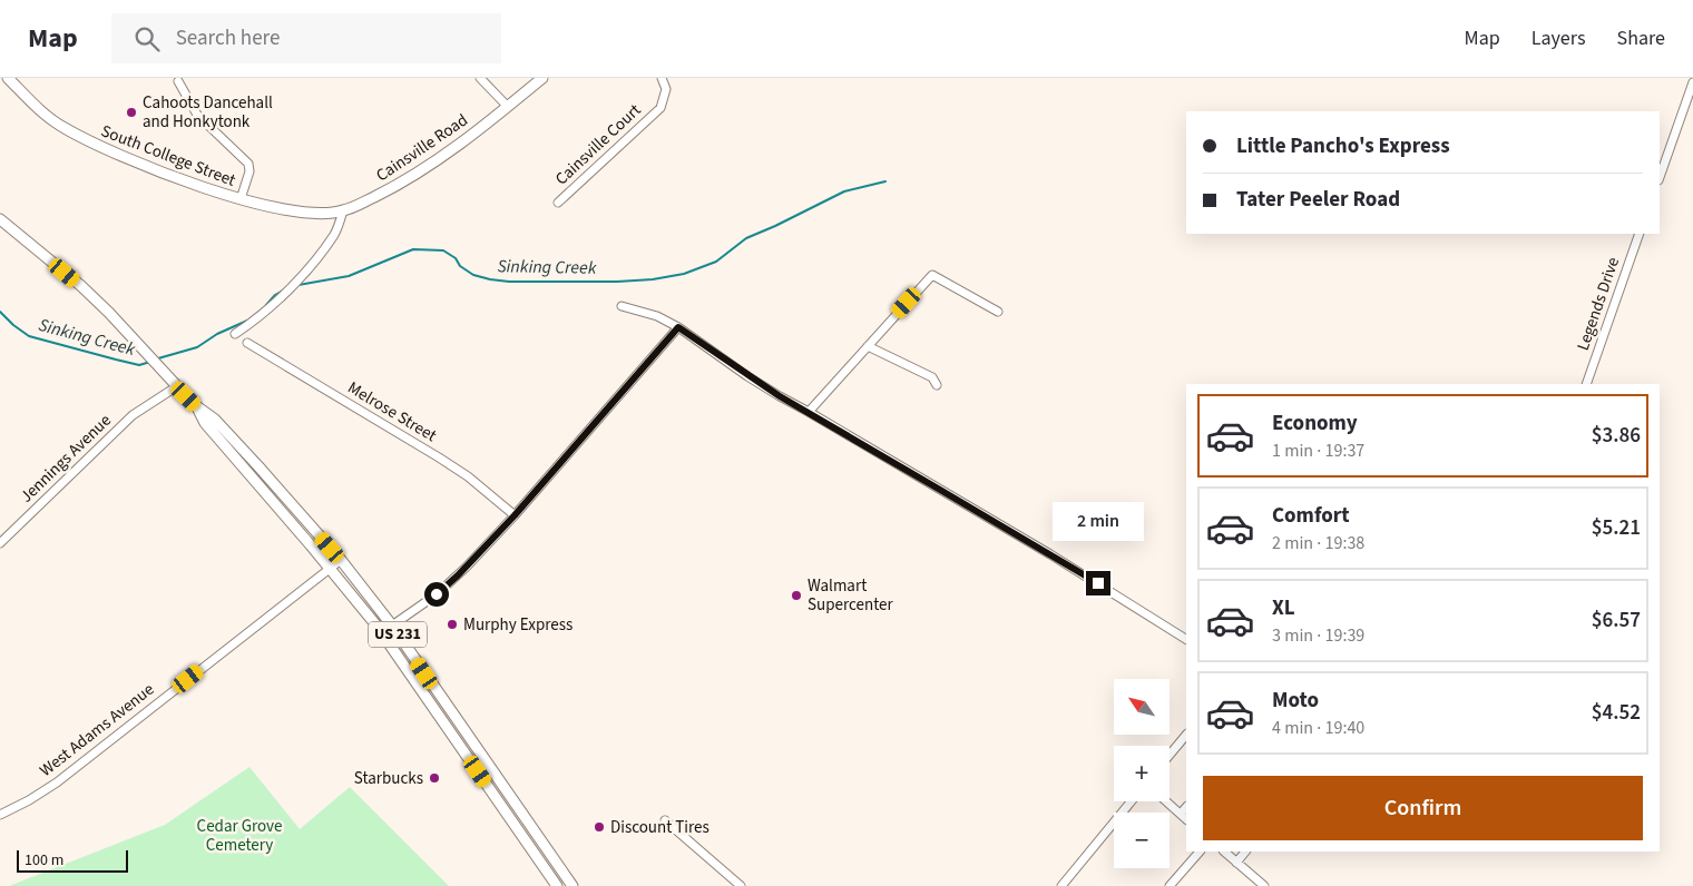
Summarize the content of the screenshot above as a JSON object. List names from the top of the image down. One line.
{"streets":{"main road":["Cainsville Road","South College Street","US 231"],"street":["Cainsville Court","Legends Drive","Melrose Street","Jennings Avenue","West Adams Avenue"]},"crossings":[["Cainsville Road","South College Street"],["Jennings Avenue","US 231"],["US 231","West Adams Avenue"]],"water":["Sinking Creek"],"parks":["Cedar Grove Cemetery"],"places":["Cahoots Dancehall and Honkytonk","Walmart Supercenter","Murphy Express","Starbucks","Discount Tires"],"scale_bar":"100 m","north":"top left","page":{"header":"Map","search":"Search here","nav":["Map","Layers","Share"],"banner":["Little Pancho's Express","Tater Peeler Road"],"list":[{"name":"Economy","note":"1 min · 19:37","value":"$3.86"},{"name":"Comfort","note":"2 min · 19:38","value":"$5.21"},{"name":"XL","note":"3 min · 19:39","value":"$6.57"},{"name":"Moto","note":"4 min · 19:40","value":"$4.52"}],"bubble":"2 min","map_buttons":["+","−"],"buttons":"Confirm","scale":"100 m"}}
